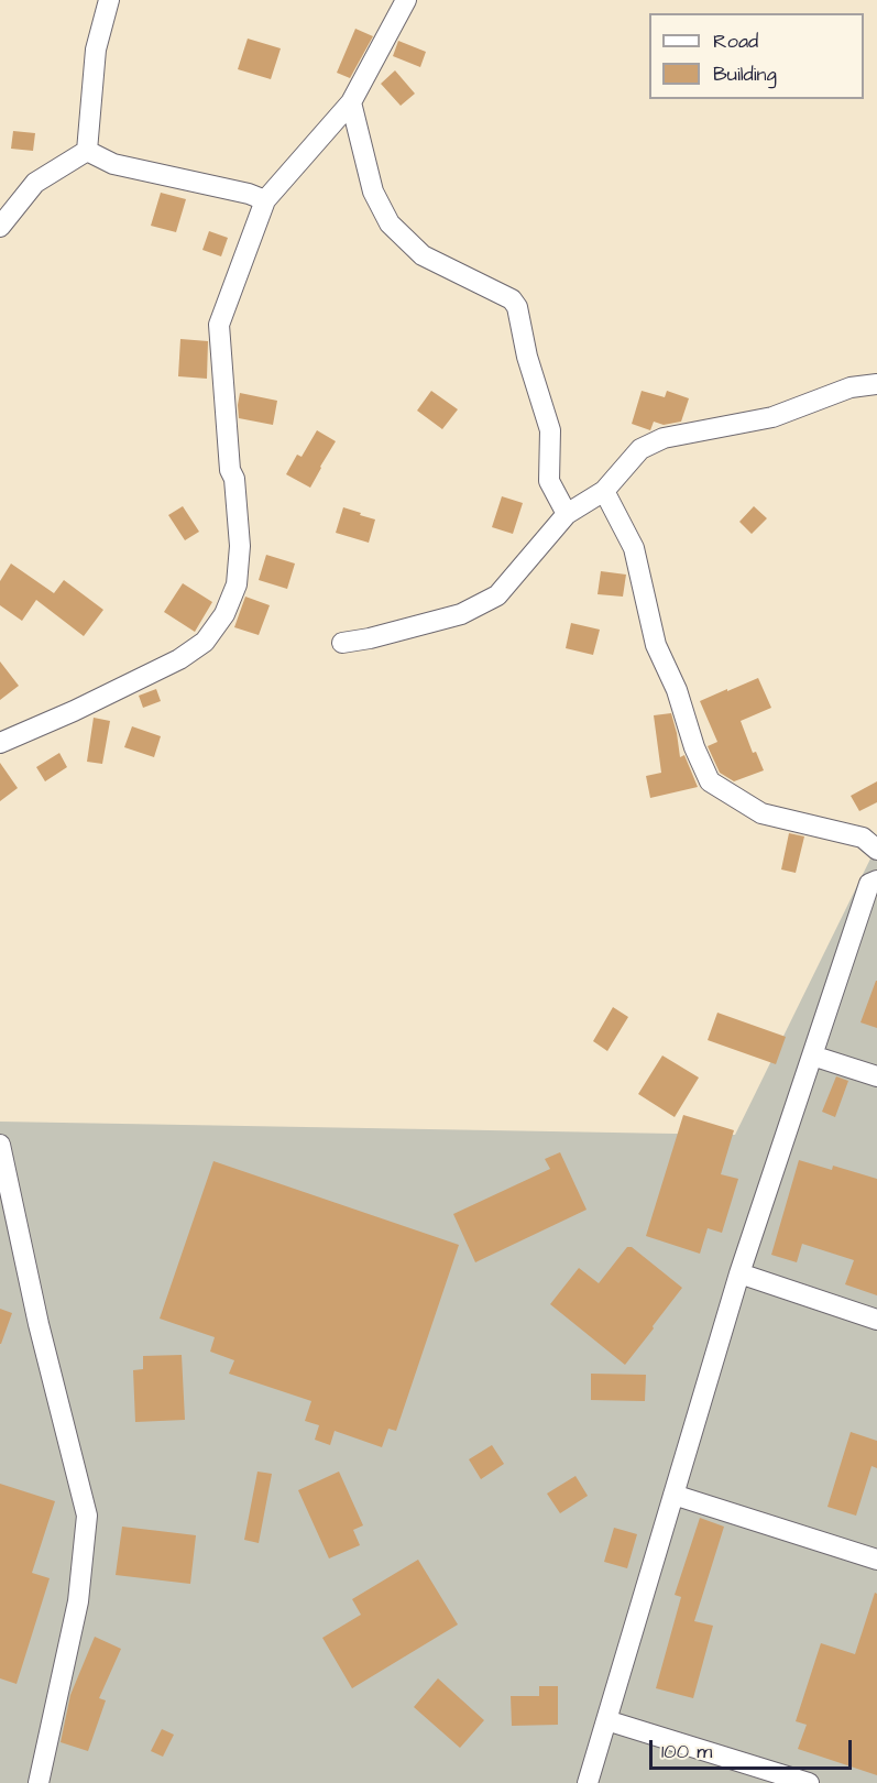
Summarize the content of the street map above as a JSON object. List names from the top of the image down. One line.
{"legend":["Road","Building"],"scale_bar":"100 m"}
